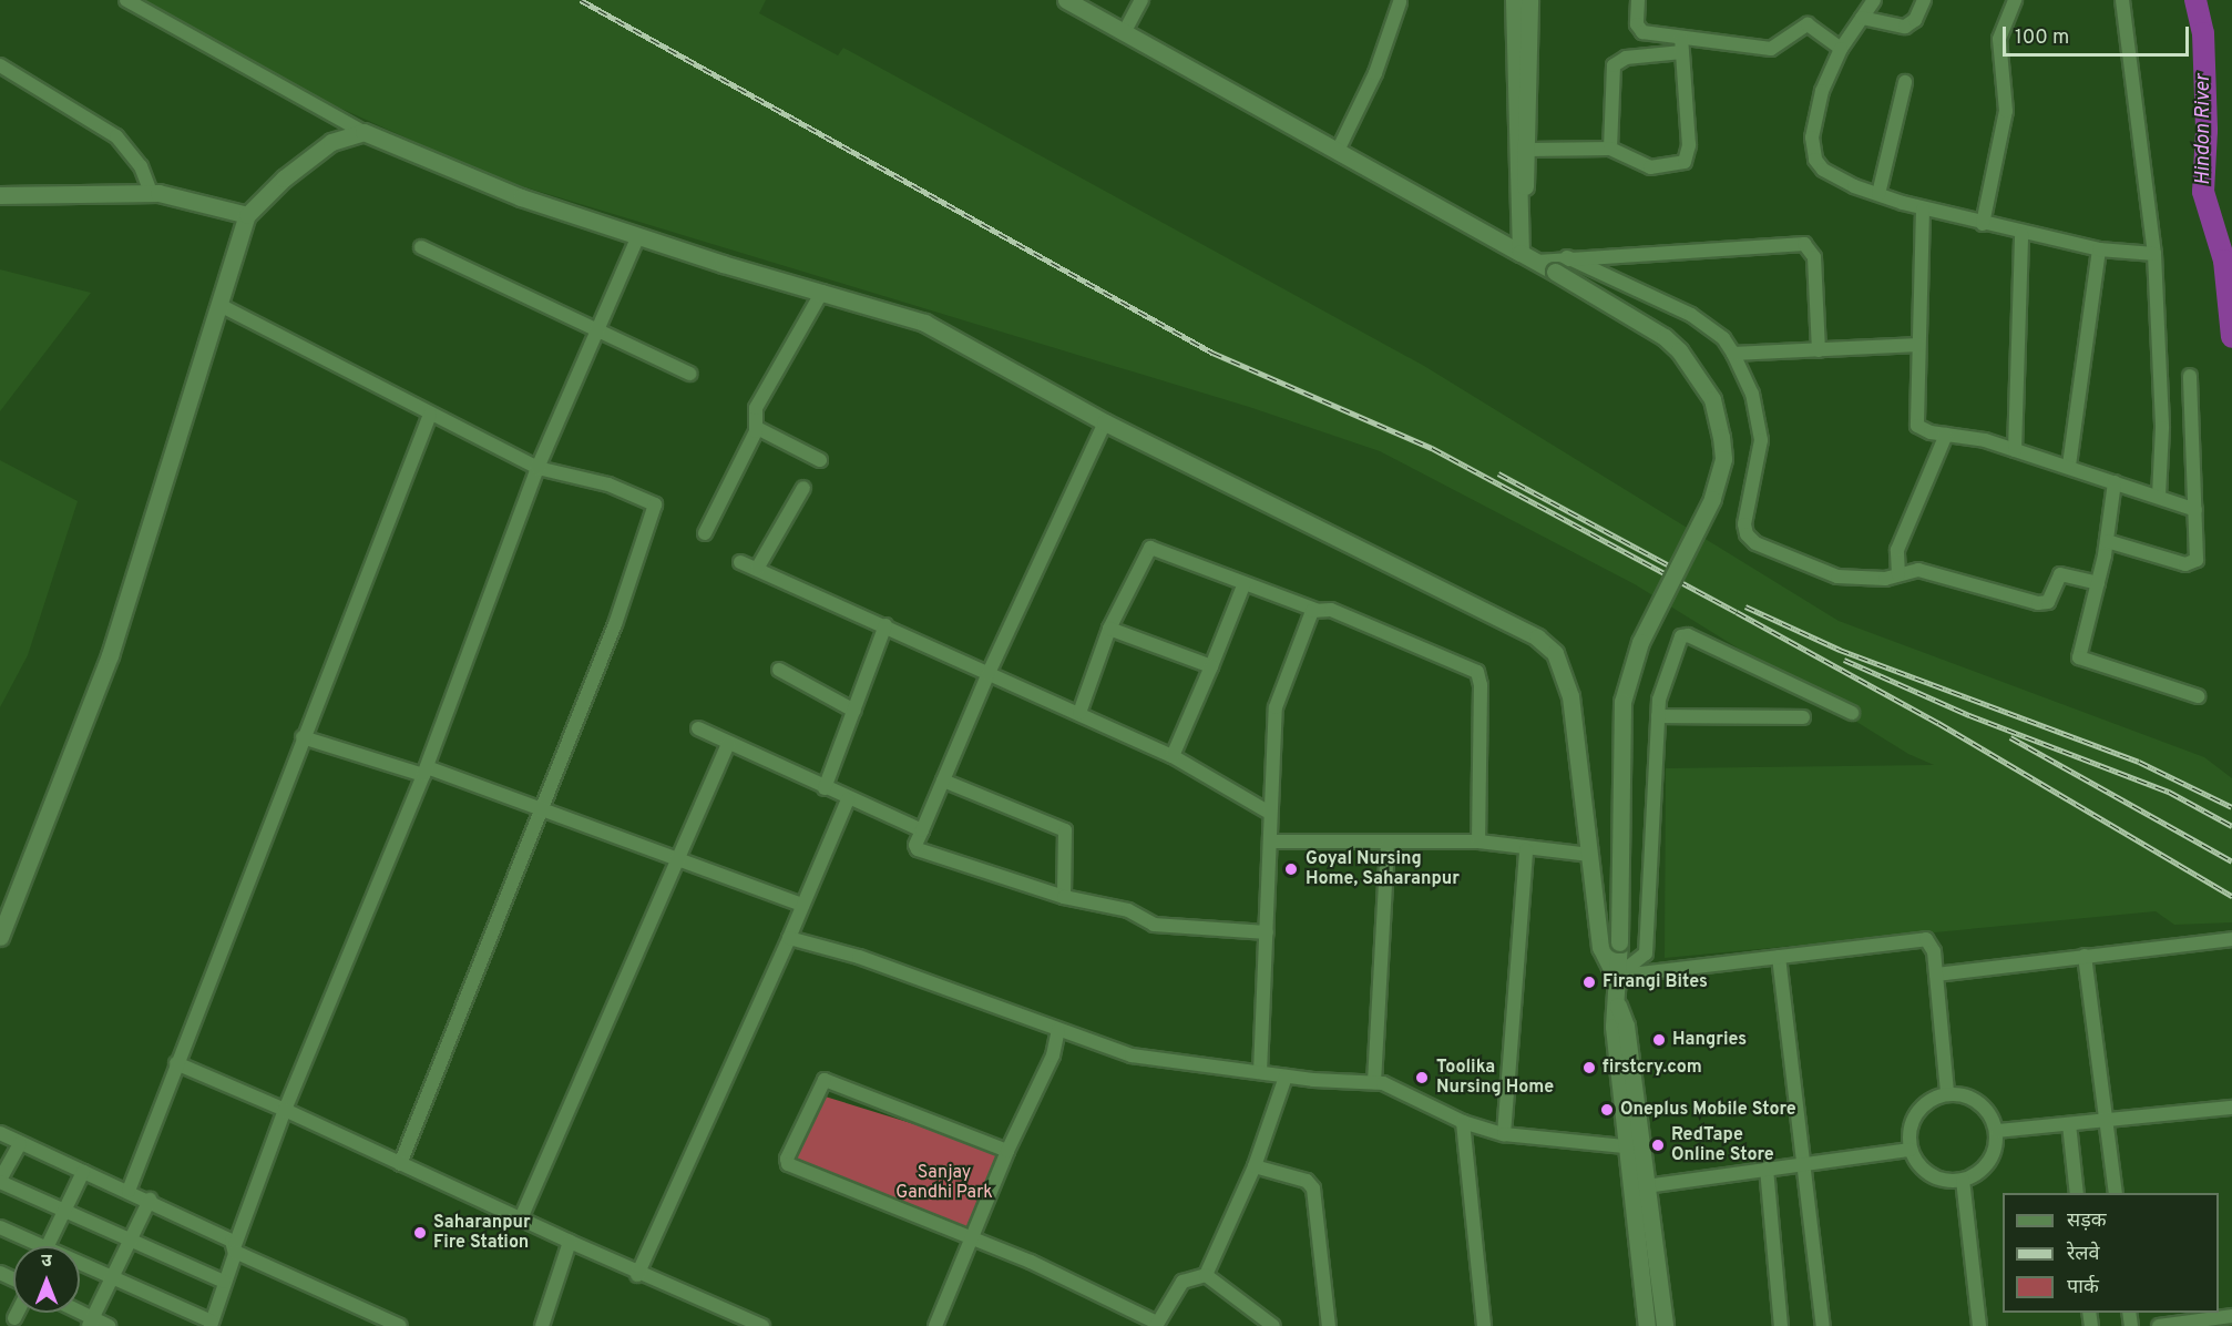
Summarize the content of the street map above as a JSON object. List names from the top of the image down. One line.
{"water":["Hindon River"],"parks":["Sanjay Gandhi Park"],"places":["Goyal Nursing Home, Saharanpur","Firangi Bites","Hangries","firstcry.com","Toolika Nursing Home","Oneplus Mobile Store","RedTape Online Store","Saharanpur Fire Station"],"legend":["सड़क","रेलवे","पार्क"],"scale_bar":"100 m","north":"top"}
